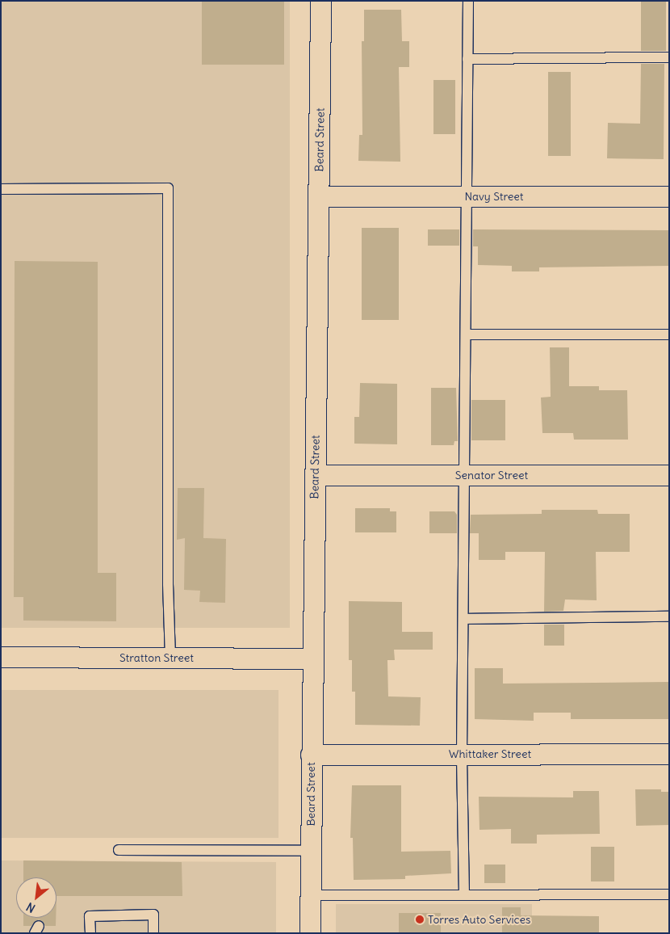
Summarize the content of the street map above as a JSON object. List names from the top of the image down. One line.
{"streets":{"street":["Beard Street","Navy Street","Senator Street","Stratton Street","Whittaker Street"]},"crossings":[["Beard Street","Navy Street"],["Beard Street","Senator Street"],["Beard Street","Stratton Street"],["Beard Street","Whittaker Street"]],"places":["Torres Auto Services"],"north":"bottom left"}
